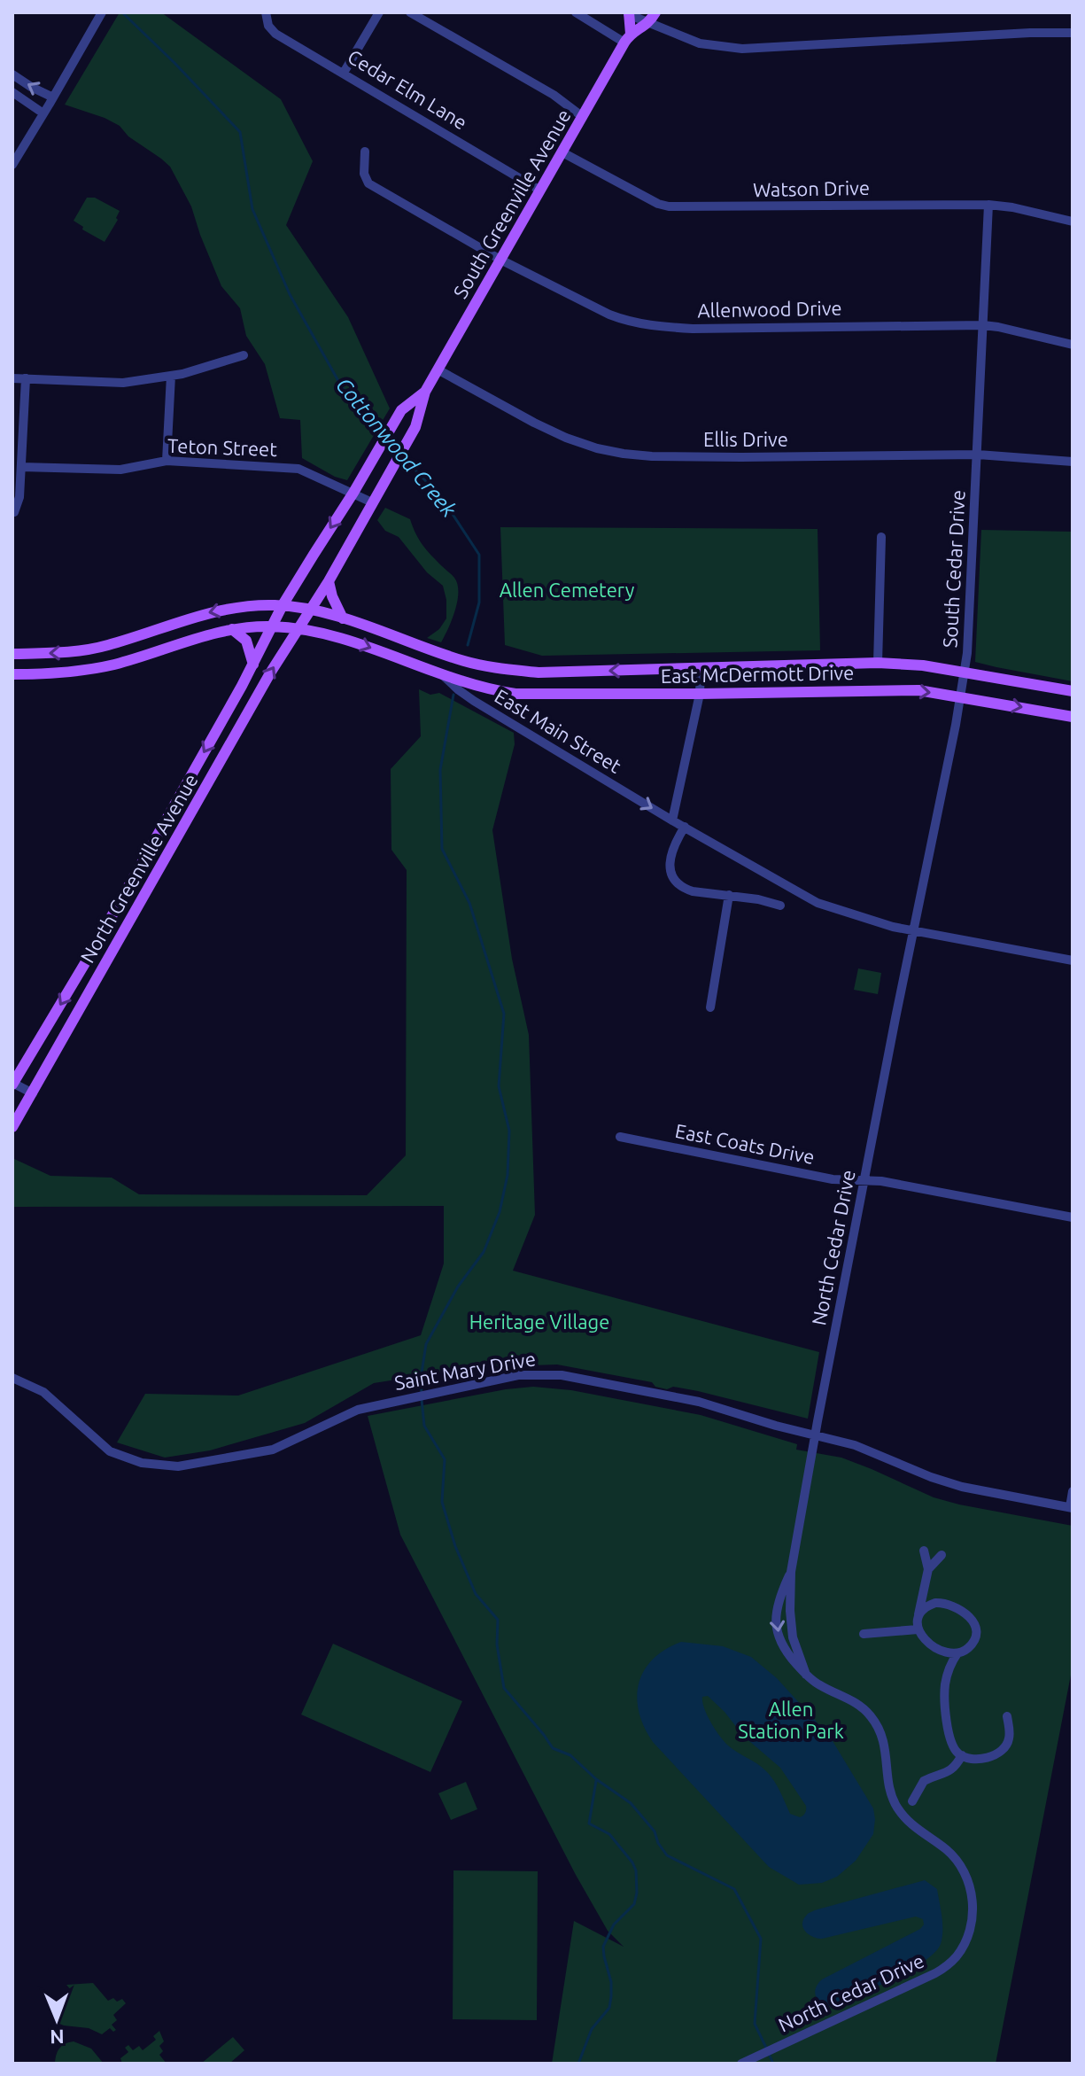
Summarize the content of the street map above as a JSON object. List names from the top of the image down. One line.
{"streets":{"main road":["South Greenville Avenue","East McDermott Drive","East Main Street","North Greenville Avenue"],"street":["Cedar Elm Lane","Watson Drive","Allenwood Drive","Ellis Drive","Teton Street","South Cedar Drive","East Coats Drive","North Cedar Drive","Saint Mary Drive"]},"crossings":[["Cedar Elm Lane","South Greenville Avenue"],["Watson Drive","South Greenville Avenue"],["Watson Drive","South Cedar Drive"],["South Greenville Avenue","Allenwood Drive"],["South Greenville Avenue","Ellis Drive"],["South Greenville Avenue","Teton Street"],["South Greenville Avenue","East Main Street"],["South Greenville Avenue","North Greenville Avenue"],["Allenwood Drive","South Cedar Drive"],["Ellis Drive","South Cedar Drive"],["South Cedar Drive","East McDermott Drive"],["South Cedar Drive","East Main Street"],["South Cedar Drive","North Cedar Drive"],["East McDermott Drive","East Main Street"],["East Main Street","North Greenville Avenue"],["East Main Street","North Cedar Drive"],["East Coats Drive","North Cedar Drive"],["North Cedar Drive","Saint Mary Drive"]],"one_way":["East Main Street"],"water":["Cottonwood Creek"],"parks":["Allen Cemetery","Heritage Village","Allen Station Park"],"north":"bottom"}
